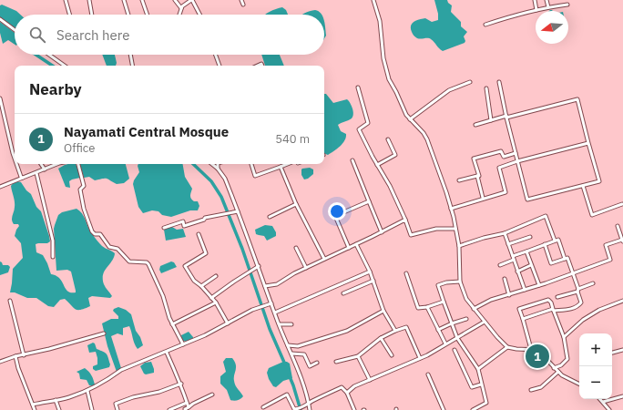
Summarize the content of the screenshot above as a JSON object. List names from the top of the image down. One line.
{"north":"left","page":{"search":"Search here","heading":"Nearby","list":[{"mark":"1","name":"Nayamati Central Mosque","note":"Office","value":"540 m"}],"map_buttons":["+","−"],"pins":"1"}}
